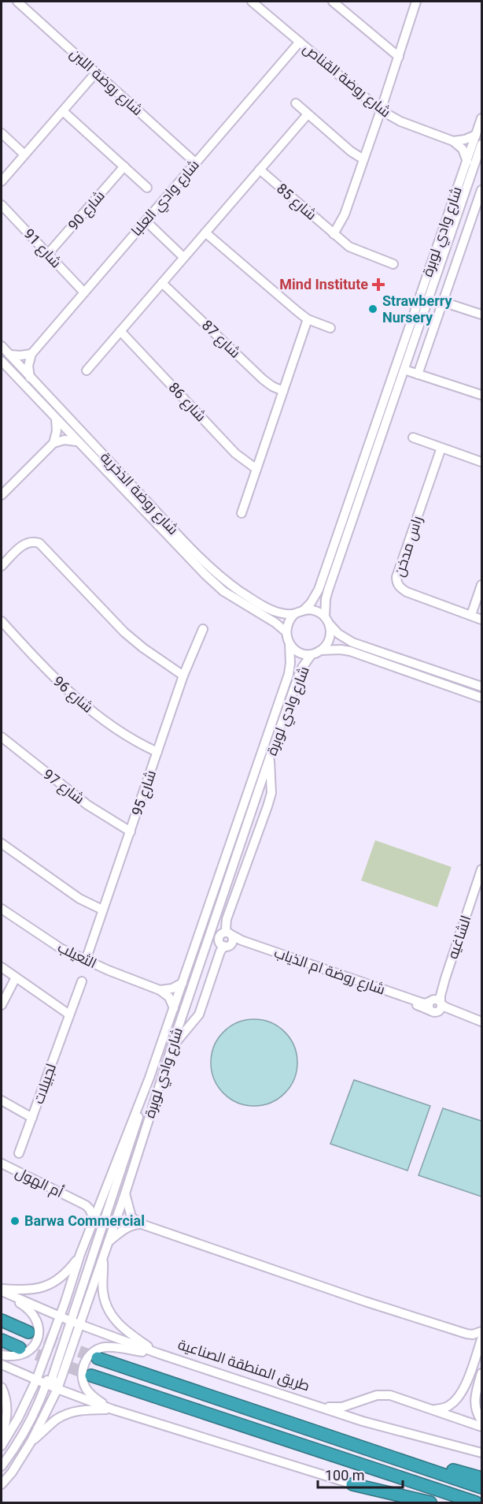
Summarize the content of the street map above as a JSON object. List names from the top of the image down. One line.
{"streets":{"street":["شارع روضة القناص","شارع روضة اللبن","شارع وادي العلبا","شارع 85","شارع 90","شارع وادي لوبرة","شارع 91","شارع 87","شارع 86","شارع روضة الذخرية","راس مدخن","شارع 96","شارع 97","شارع 95","الشاغيه","الثعيلب","شارع روضة ام الذياب","لجبيلات","أم الهول","طريق المنطقة الصناعية"]},"crossings":[["شارع روضة القناص","شارع وادي العلبا"],["شارع روضة اللبن","شارع وادي العلبا"],["شارع وادي العلبا","شارع 91"],["شارع 90","شارع 91"],["شارع وادي لوبرة","شارع روضة الذخرية"],["شارع وادي لوبرة","أم الهول"],["شارع وادي لوبرة","طريق المنطقة الصناعية"],["شارع 96","شارع 95"],["شارع 97","شارع 95"],["شارع 95","الثعيلب"],["الشاغيه","شارع روضة ام الذياب"]],"places":{"health":["Mind Institute"],"other":["Strawberry Nursery","Barwa Commercial"]},"scale_bar":"100 m"}
